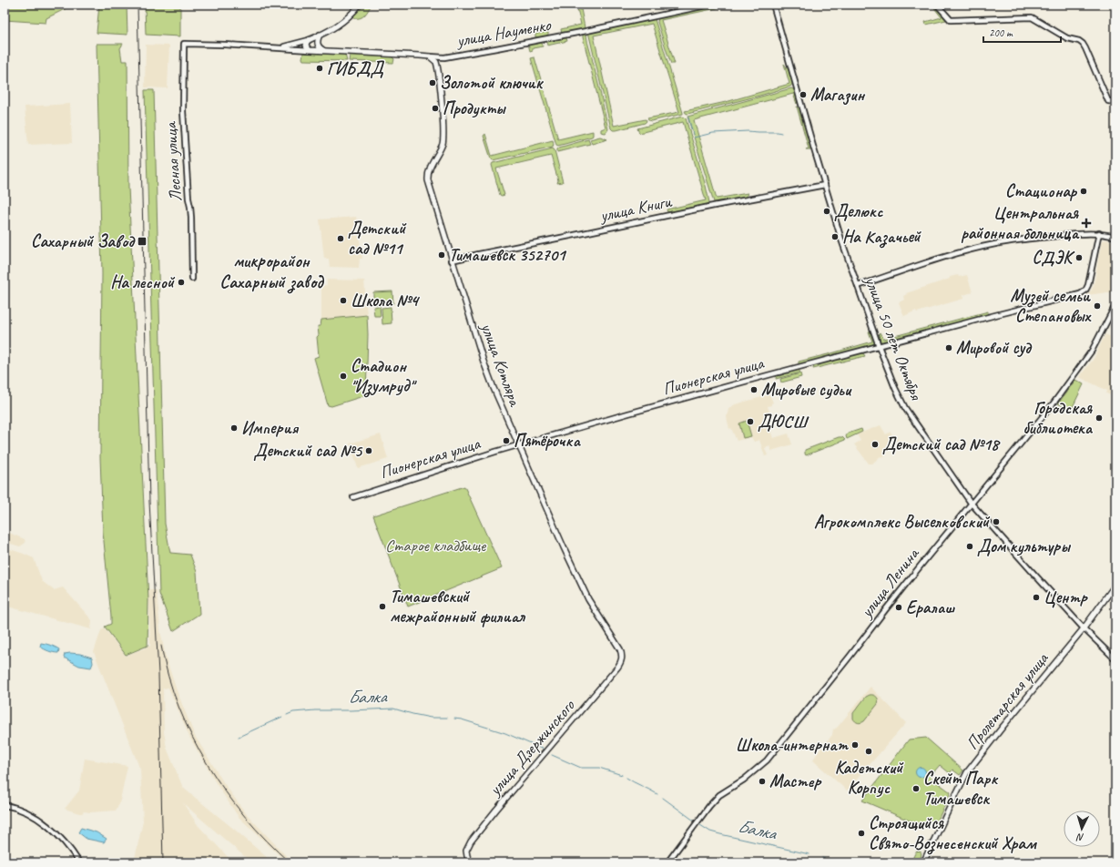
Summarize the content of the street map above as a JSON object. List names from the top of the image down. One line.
{"streets":{"main road":["улица Науменко","Лесная улица","улица Книги","улица 50 лет Октября","улица Котляра","Пионерская улица","улица Ленина","Пролетарская улица","улица Дзержинского"]},"crossings":[["улица Науменко","улица Котляра"],["улица Книги","улица 50 лет Октября"],["улица Книги","улица Котляра"],["улица 50 лет Октября","Пионерская улица"],["улица 50 лет Октября","улица Ленина"],["улица 50 лет Октября","Пролетарская улица"],["улица Котляра","Пионерская улица"],["улица Котляра","улица Дзержинского"]],"districts":["микрорайон Сахарный завод"],"water":["Балка"],"parks":["Старое кладбище"],"places":{"other":["ГИБДД","Золотой ключик","Магазин","Продукты","Стационар","Делюкс","На Казачьей","Детский сад №11","Тимашевск 352701","СДЭК","На лесной","Школа №4","Музей семьи Степановых","Мировой суд","Стадион \"Изумруд\"","Мировые судьи","Городская библиотека","ДЮСШ","Империя","Пятёрочка","Детский сад №18","Детский сад №5","Агрокомплекс Выселковский","Дом культуры","Центр","Тимашевский межрайонный филиал","Ералаш","Школа-интернат","Кадетский Корпус","Мастер","Скейт Парк Тимашевск","Строящийся Свято-Вознесенский Храм"],"health":["Центральная районная больница"],"transit":["Сахарный Завод"]},"scale_bar":"200 m","north":"bottom"}
